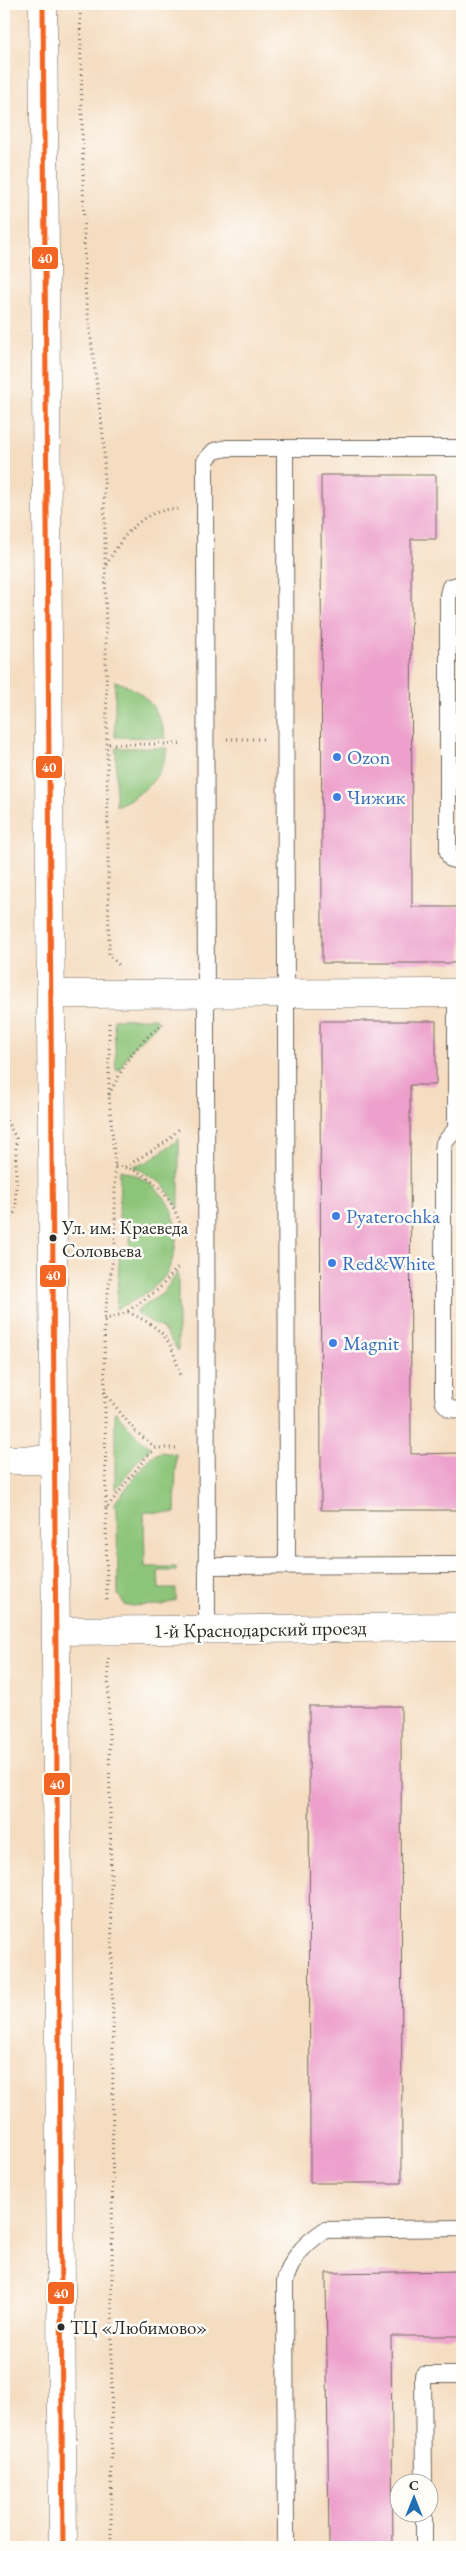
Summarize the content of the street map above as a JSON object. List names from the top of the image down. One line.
{"streets":{"main road":["1-й Краснодарский проезд"]},"places":["Ozon","Чижик","Pyaterochka","Ул. им. Краеведа Соловьева","Red&White","Magnit","ТЦ «Любимово»"],"lines":["transit line 40"],"north":"top"}
